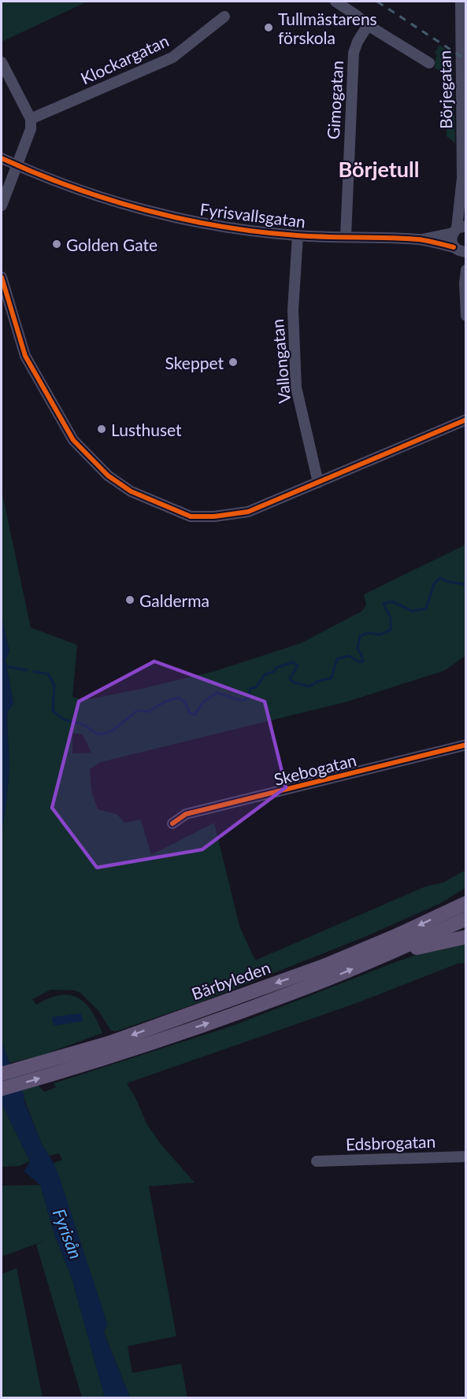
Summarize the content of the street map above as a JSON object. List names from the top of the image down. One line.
{"streets":{"main road":["Bärbyleden"],"street":["Klockargatan","Börjegatan","Gimogatan","Fyrisvallsgatan","Vallongatan","Skebogatan","Edsbrogatan"]},"crossings":[["Börjegatan","Fyrisvallsgatan"],["Gimogatan","Fyrisvallsgatan"],["Fyrisvallsgatan","Vallongatan"]],"districts":["Börjetull"],"water":["Fyrisån"],"places":["Tullmästarens förskola","Golden Gate","Skeppet","Lusthuset","Galderma"]}
